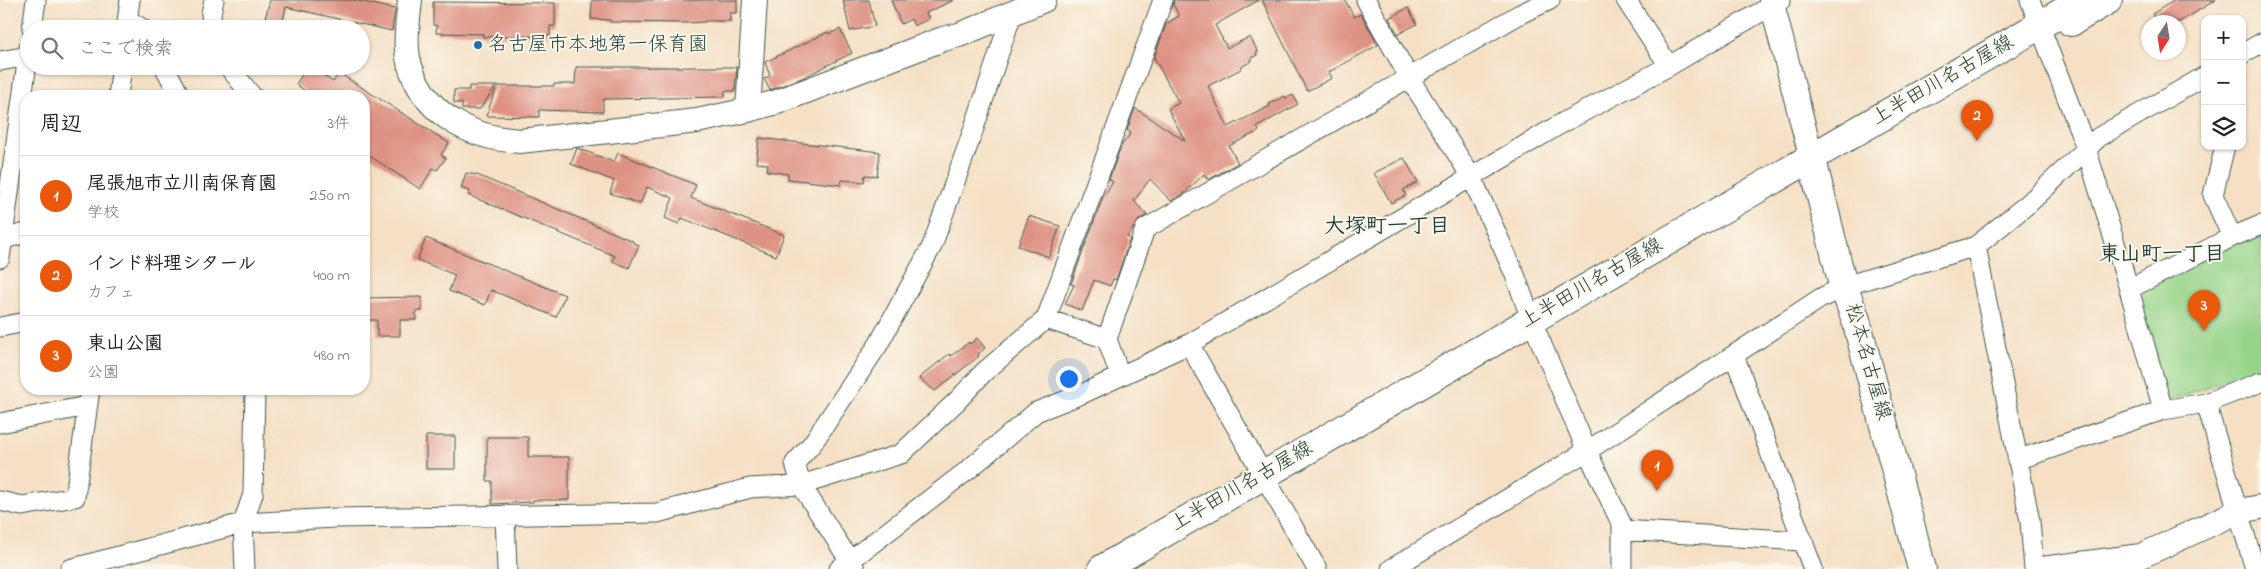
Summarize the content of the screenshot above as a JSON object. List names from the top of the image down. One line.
{"streets":{"main road":["上半田川名古屋線","松本名古屋線"]},"crossings":[["上半田川名古屋線","松本名古屋線"]],"districts":["大塚町一丁目","東山町一丁目"],"places":["名古屋市本地第一保育園"],"north":"bottom","page":{"map_buttons":["+","−"],"search":"ここで検索","heading":["周辺","3件"],"pins":["2","3","1"],"list":[{"mark":"1","name":"尾張旭市立川南保育園","note":"学校","value":"250 m"},{"mark":"2","name":"インド料理シタール","note":"カフェ","value":"400 m"},{"mark":"3","name":"東山公園","note":"公園","value":"480 m"}]}}
